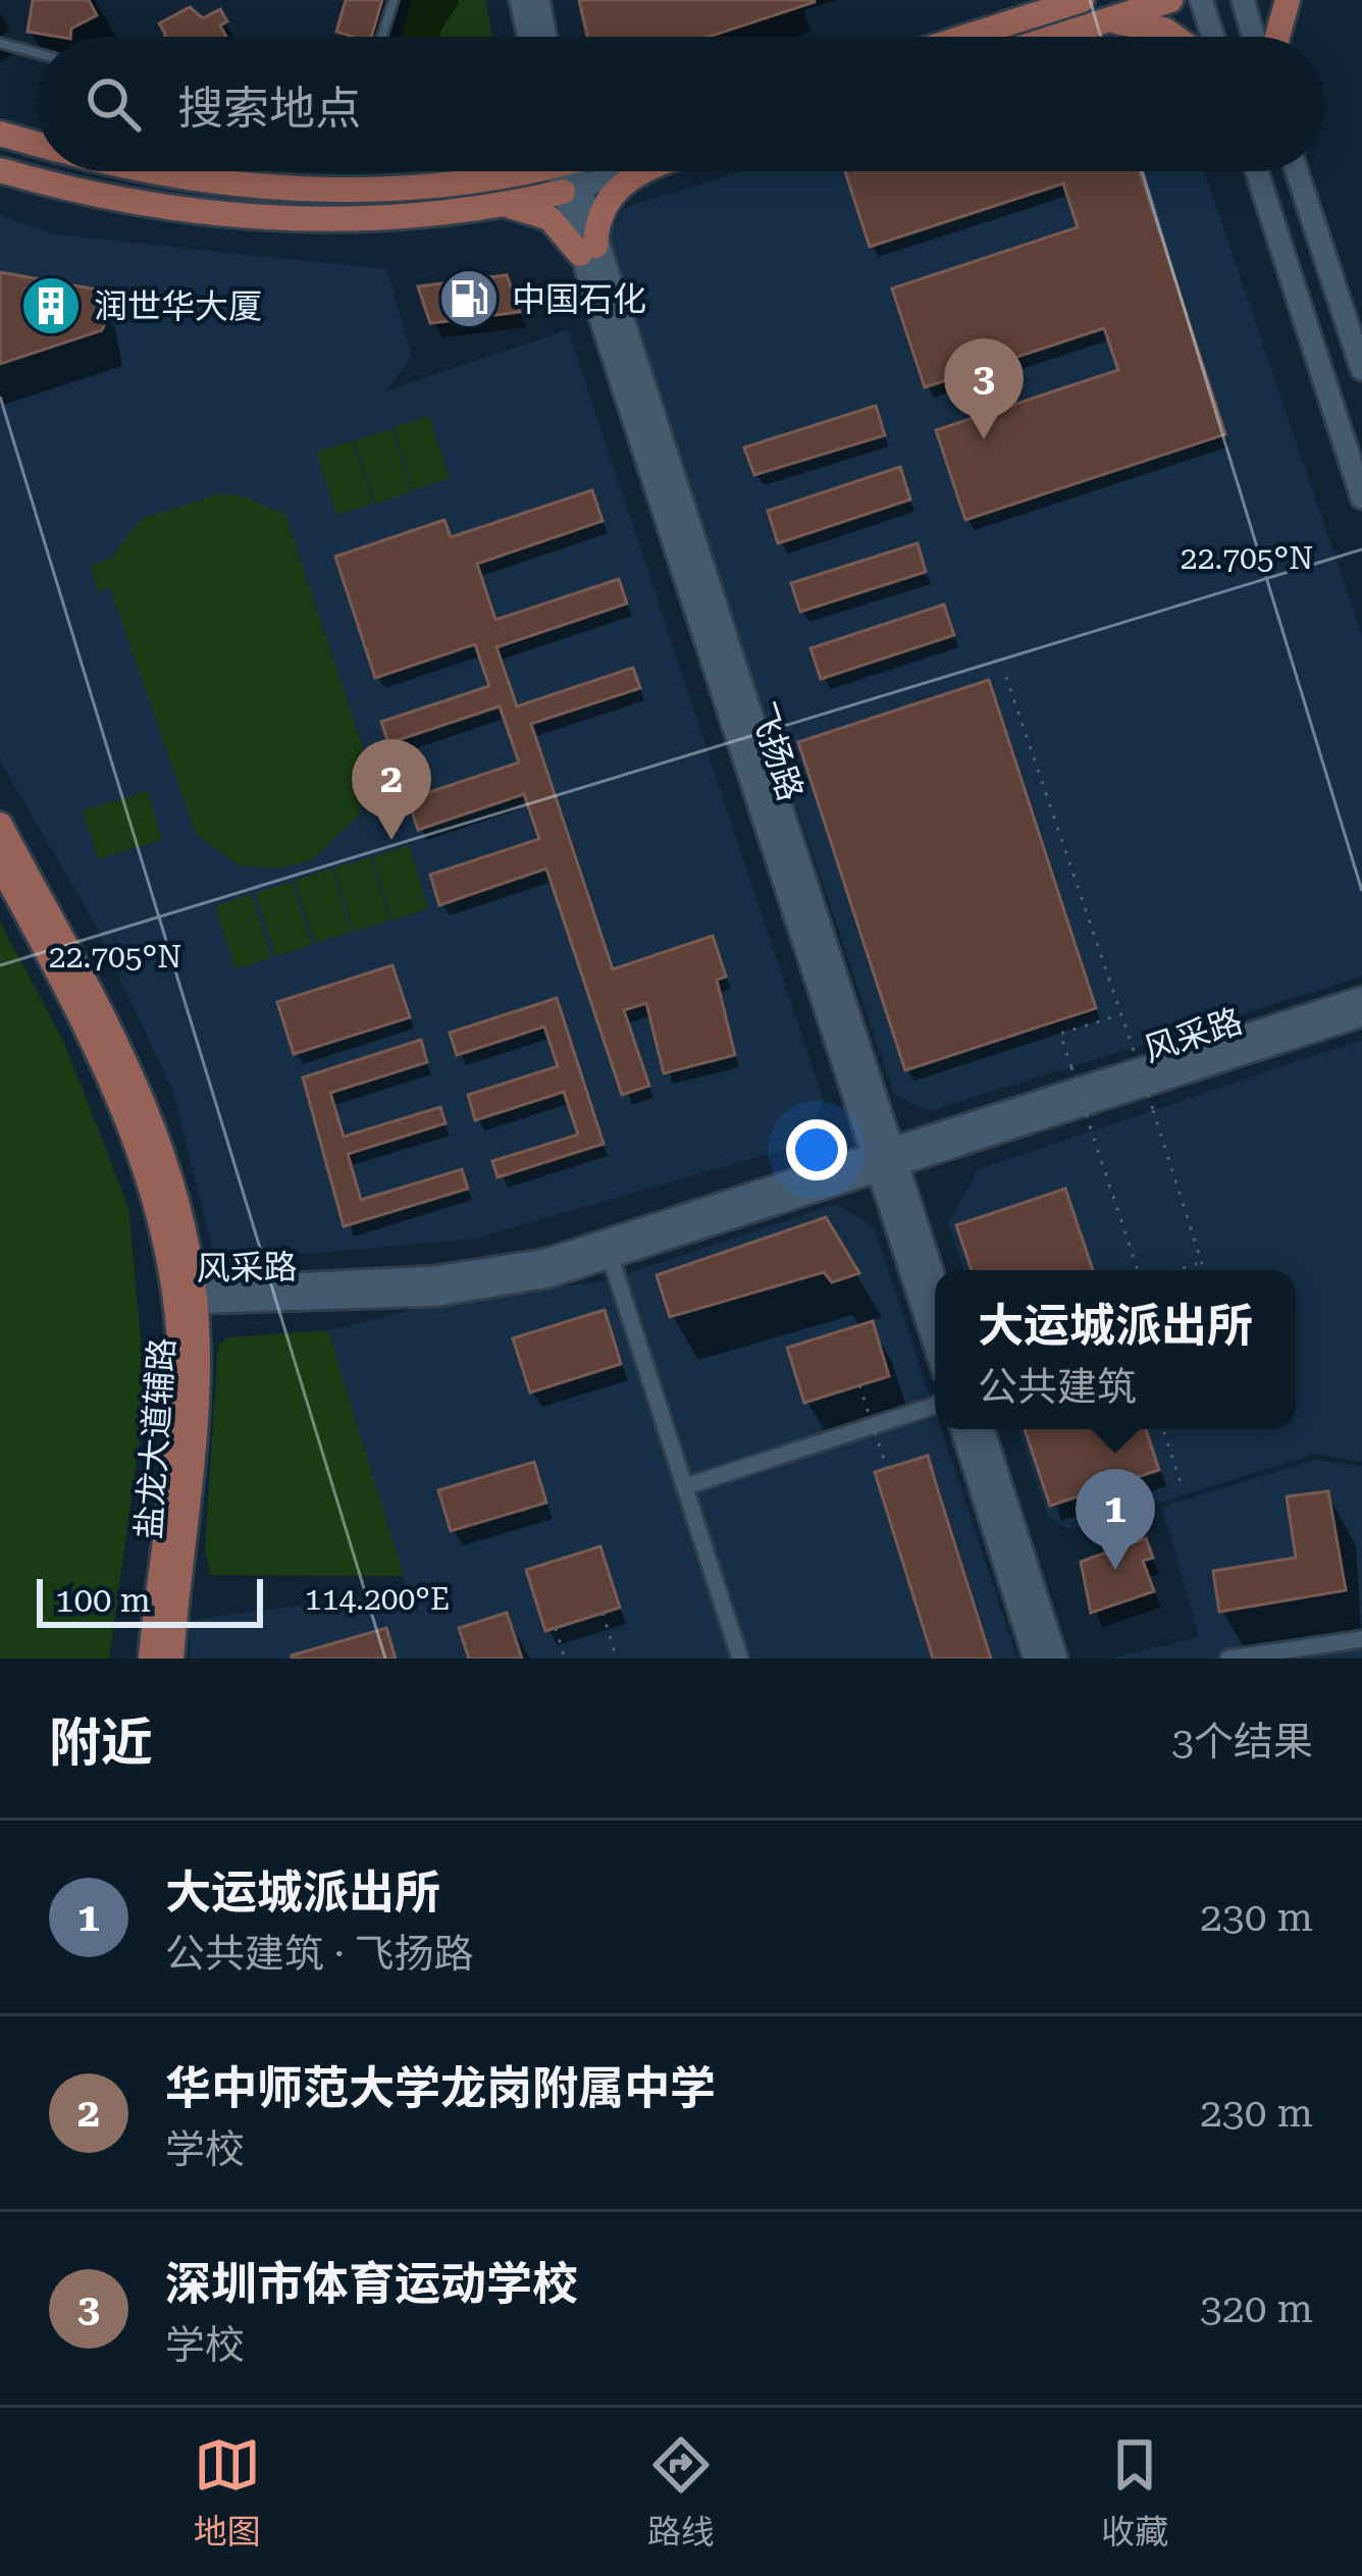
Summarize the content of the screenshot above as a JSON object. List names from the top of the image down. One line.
{"streets":{"main road":["盐龙大道辅路"],"street":["飞扬路","风采路"]},"crossings":[["飞扬路","风采路"],["风采路","盐龙大道辅路"]],"places":{"fuel station":["中国石化"],"building":["润世华大厦"]},"scale_bar":"100 m","page":{"search":"搜索地点","pins":["3","2","1"],"popup":["大运城派出所","公共建筑"],"scale":"100 m","heading":["附近","3个结果"],"list":[{"mark":"1","name":"大运城派出所","note":"公共建筑 · 飞扬路","value":"230 m"},{"mark":"2","name":"华中师范大学龙岗附属中学","note":"学校","value":"230 m"},{"mark":"3","name":"深圳市体育运动学校","note":"学校","value":"320 m"}],"nav":["地图","路线","收藏"]},"coordinates":["22.705°N","114.200°E"]}
